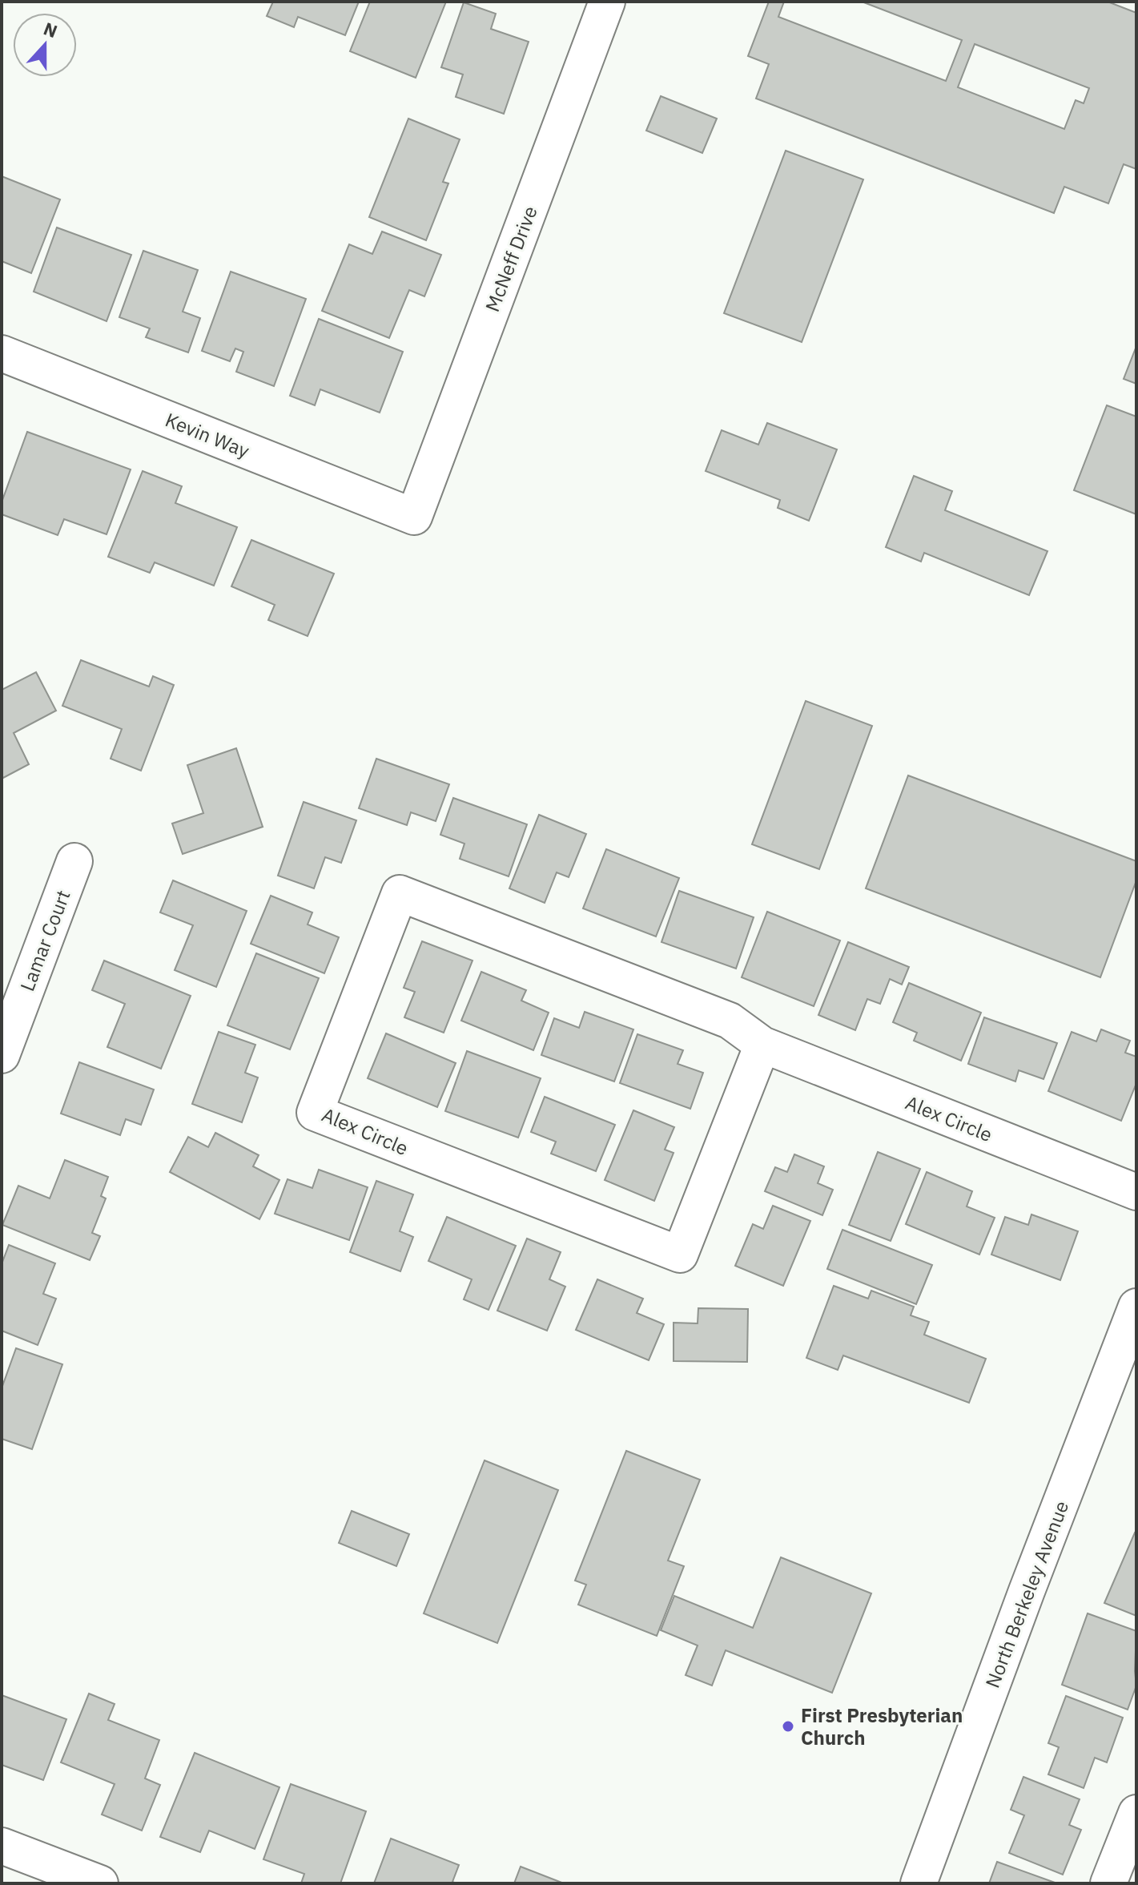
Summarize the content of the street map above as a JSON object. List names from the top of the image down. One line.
{"streets":{"street":["McNeff Drive","Kevin Way","Lamar Court","Alex Circle","North Berkeley Avenue"]},"crossings":[["McNeff Drive","Kevin Way"]],"places":["First Presbyterian Church"],"north":"top"}
